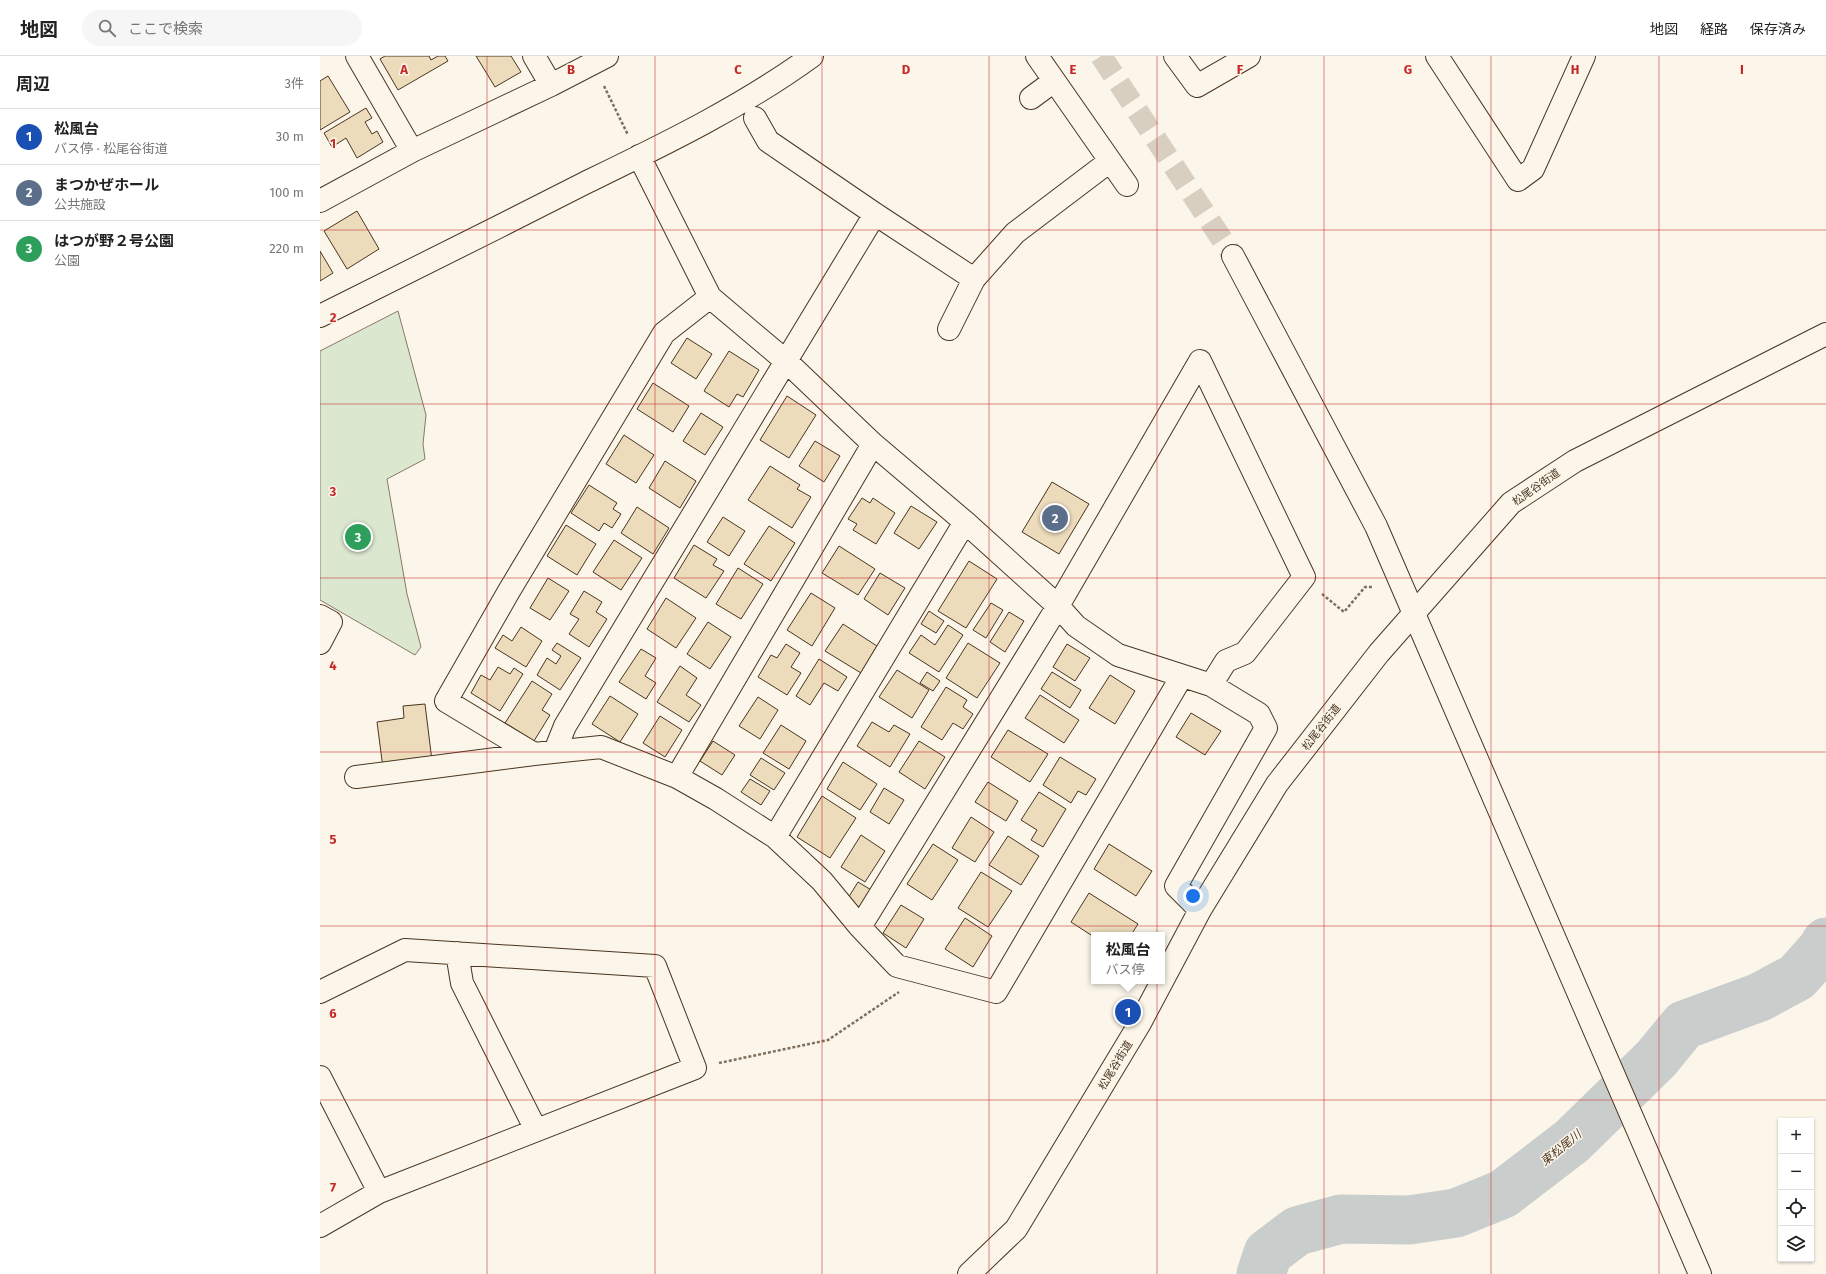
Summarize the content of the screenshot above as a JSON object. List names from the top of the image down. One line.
{"streets":{"street":["松尾谷街道"]},"water":["東松尾川"],"page":{"header":"地図","search":"ここで検索","nav":["地図","経路","保存済み"],"heading":["周辺","3件"],"list":[{"mark":"1","name":"松風台","note":"バス停 · 松尾谷街道","value":"30 m"},{"mark":"2","name":"まつかぜホール","note":"公共施設","value":"100 m"},{"mark":"3","name":"はつが野２号公園","note":"公園","value":"220 m"}],"pins":["2","3","1"],"popup":["松風台","バス停"],"map_buttons":["+","−"]},"grid":{"columns":["A","B","C","D","E","F","G","H","I"],"rows":["1","2","3","4","5","6","7"]}}
